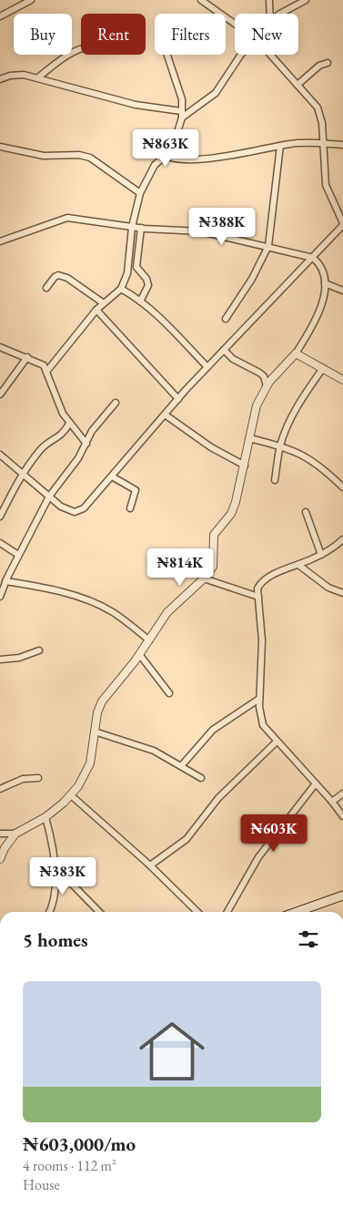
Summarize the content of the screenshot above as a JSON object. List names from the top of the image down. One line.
{"page":{"chip":["Buy","Rent","Filters","New"],"price":["₦863K","₦388K","₦814K","₦603K","₦383K"],"heading":"5 homes","list":[{"name":"₦603,000/mo","note":"4 rooms · 112 m² · House"}]}}
